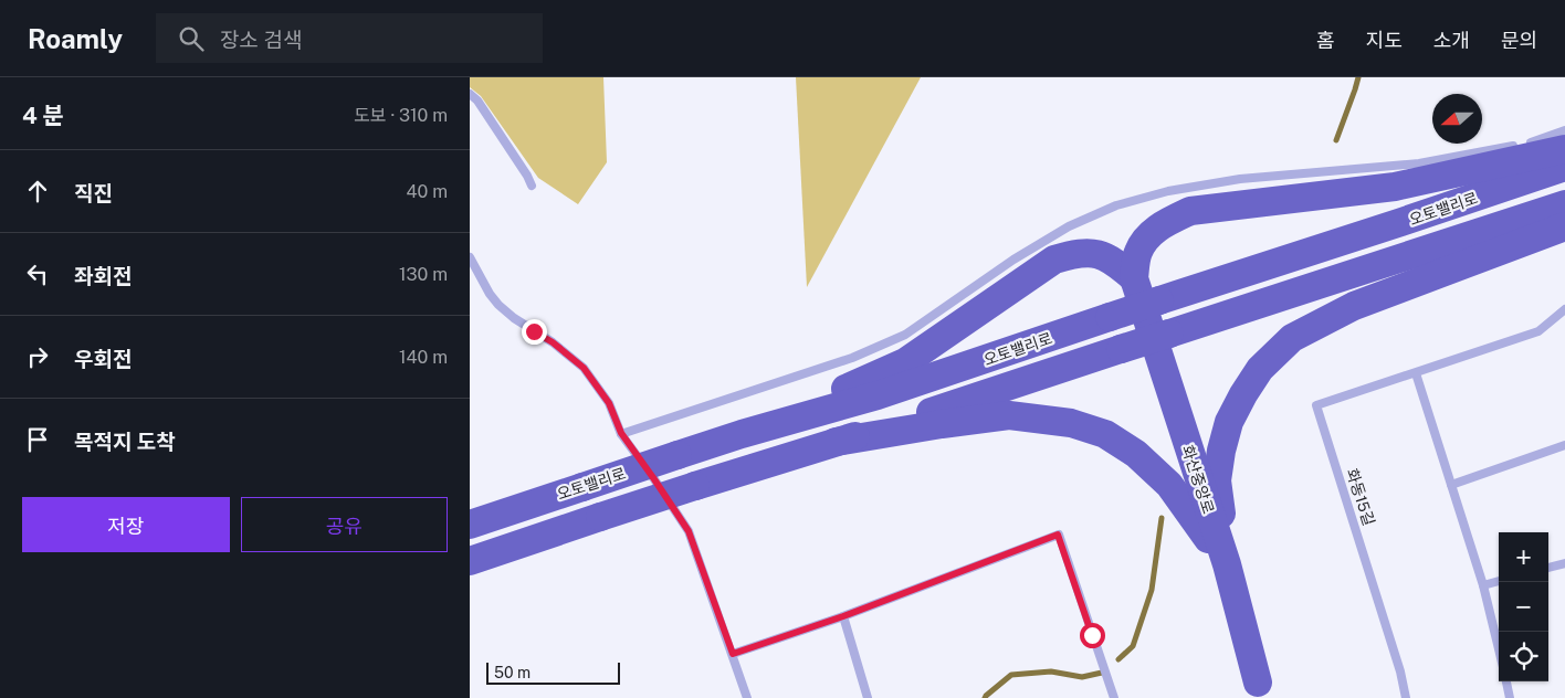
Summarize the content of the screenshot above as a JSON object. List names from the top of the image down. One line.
{"streets":{"highway":["오토밸리로","화산중앙로"],"lane":["화동15길"]},"scale_bar":"50 m","north":"left","page":{"header":"Roamly","search":"장소 검색","nav":["홈","지도","소개","문의"],"heading":["4 분","도보 · 310 m"],"list":[["직진","40 m"],["좌회전","130 m"],["우회전","140 m"],"목적지 도착"],"buttons":["저장","공유"],"map_buttons":["+","−"],"scale":"50 m"}}
